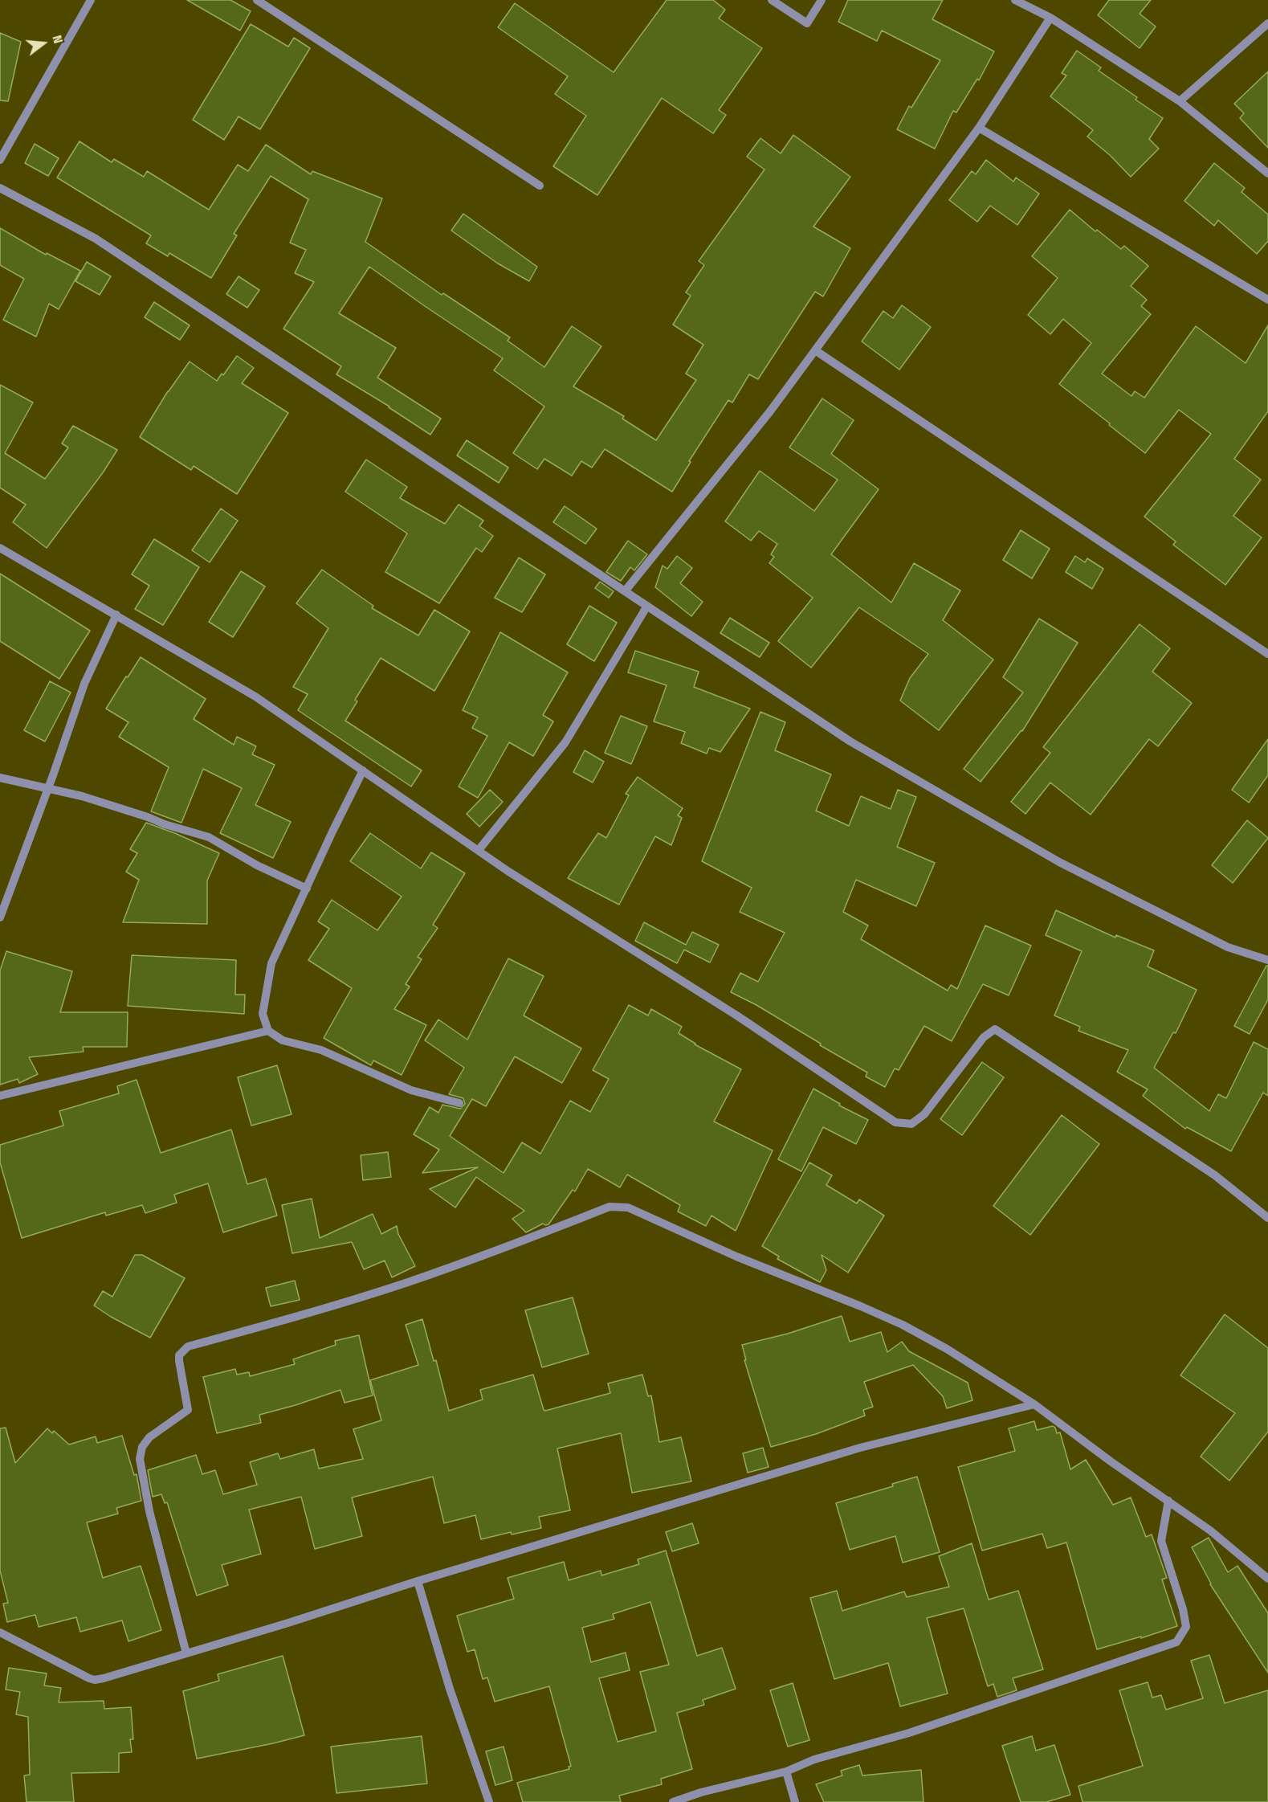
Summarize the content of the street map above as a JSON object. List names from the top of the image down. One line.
{"north":"right"}
